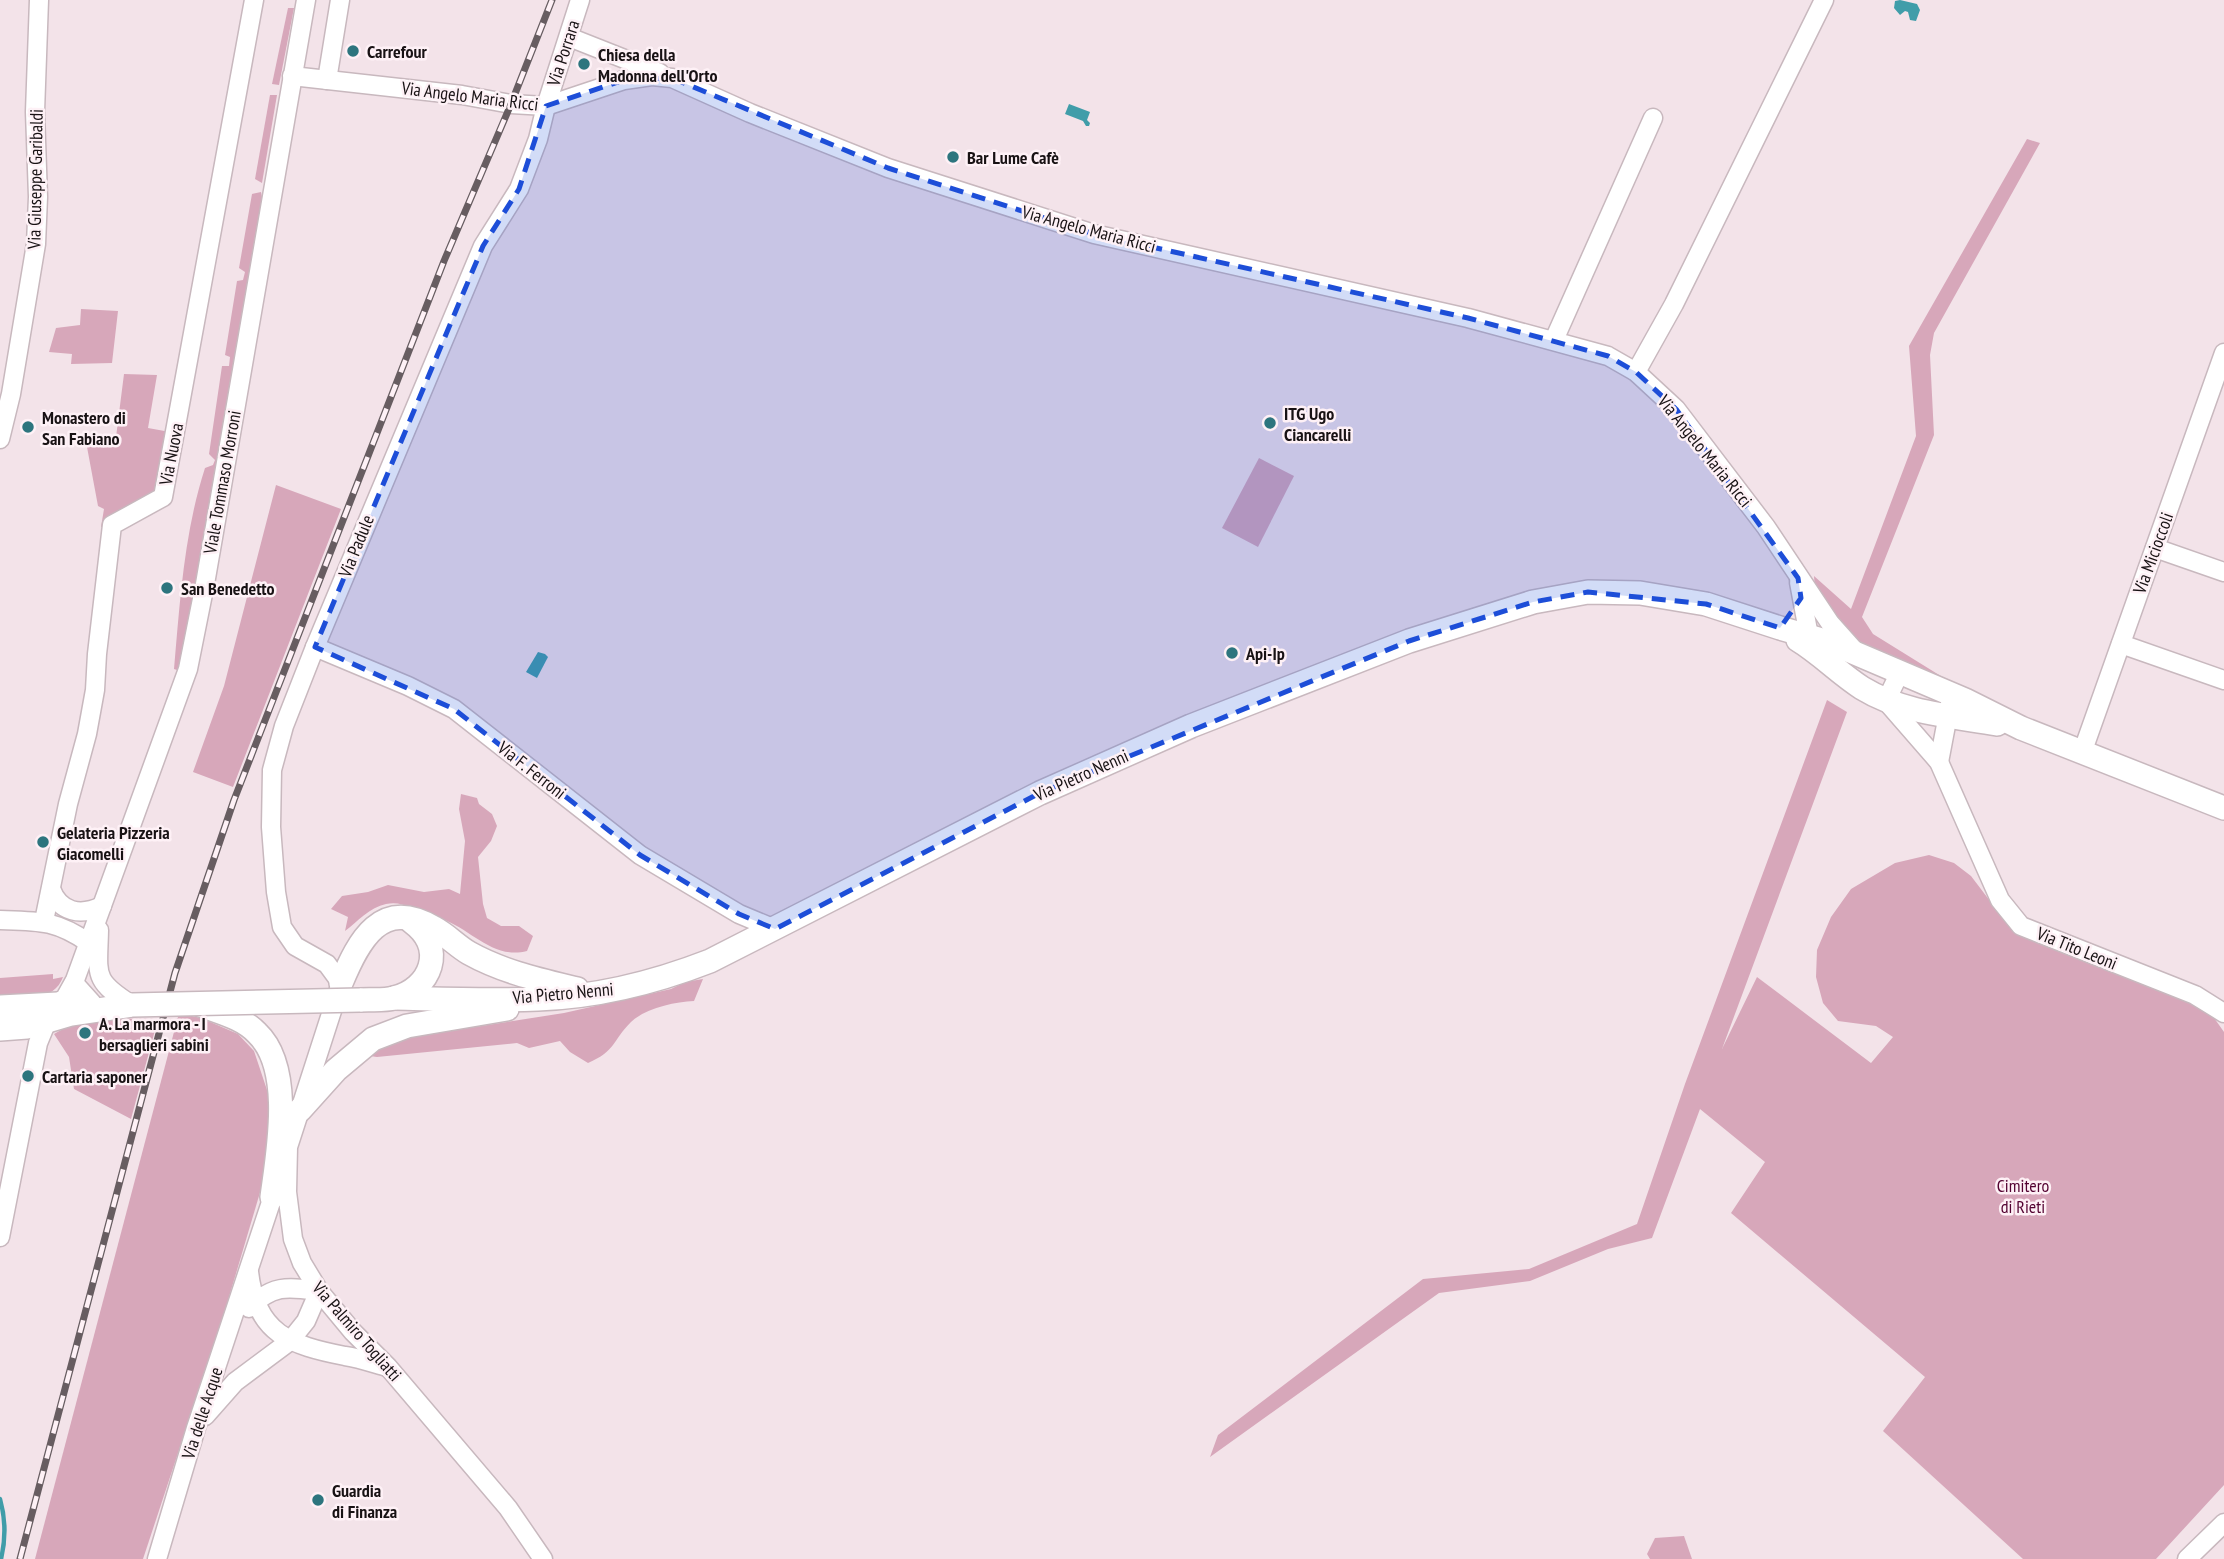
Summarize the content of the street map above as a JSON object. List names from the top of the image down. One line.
{"streets":{"main road":["Via Angelo Maria Ricci","Via Pietro Nenni"],"street":["Via Porrara","Via Giuseppe Garibaldi","Via Nuova","Viale Tommaso Morroni","Via Padule","Via Micioccoli","Via F. Ferroni","Via Tito Leoni","Via Palmiro Togliatti","Via delle Acque"]},"crossings":[["Via Porrara","Via Angelo Maria Ricci"],["Via Porrara","Via Padule"],["Via Angelo Maria Ricci","Viale Tommaso Morroni"],["Via Angelo Maria Ricci","Via Padule"],["Via Angelo Maria Ricci","Via Micioccoli"],["Via Angelo Maria Ricci","Via Pietro Nenni"],["Via Angelo Maria Ricci","Via Tito Leoni"],["Via Padule","Via F. Ferroni"],["Via Padule","Via Palmiro Togliatti"],["Via F. Ferroni","Via Pietro Nenni"],["Via Palmiro Togliatti","Via delle Acque"]],"parks":["Cimitero di Rieti"],"places":["Carrefour","Chiesa della Madonna dell'Orto","Bar Lume Cafè","ITG Ugo Ciancarelli","Monastero di San Fabiano","San Benedetto","Api-Ip","Gelateria Pizzeria Giacomelli","A. La marmora - I bersaglieri sabini","Cartaria saponer","Guardia di Finanza"]}
